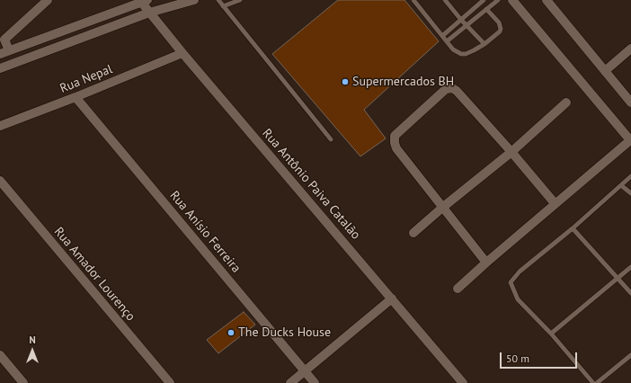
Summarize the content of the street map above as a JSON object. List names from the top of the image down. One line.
{"streets":{"street":["Rua Nepal","Rua Antônio Paiva Catalão","Rua Anísio Ferreira","Rua Amador Lourenço"]},"crossings":[["Rua Nepal","Rua Antônio Paiva Catalão"],["Rua Nepal","Rua Anísio Ferreira"]],"places":["Supermercados BH","The Ducks House"],"scale_bar":"50 m","north":"top"}
